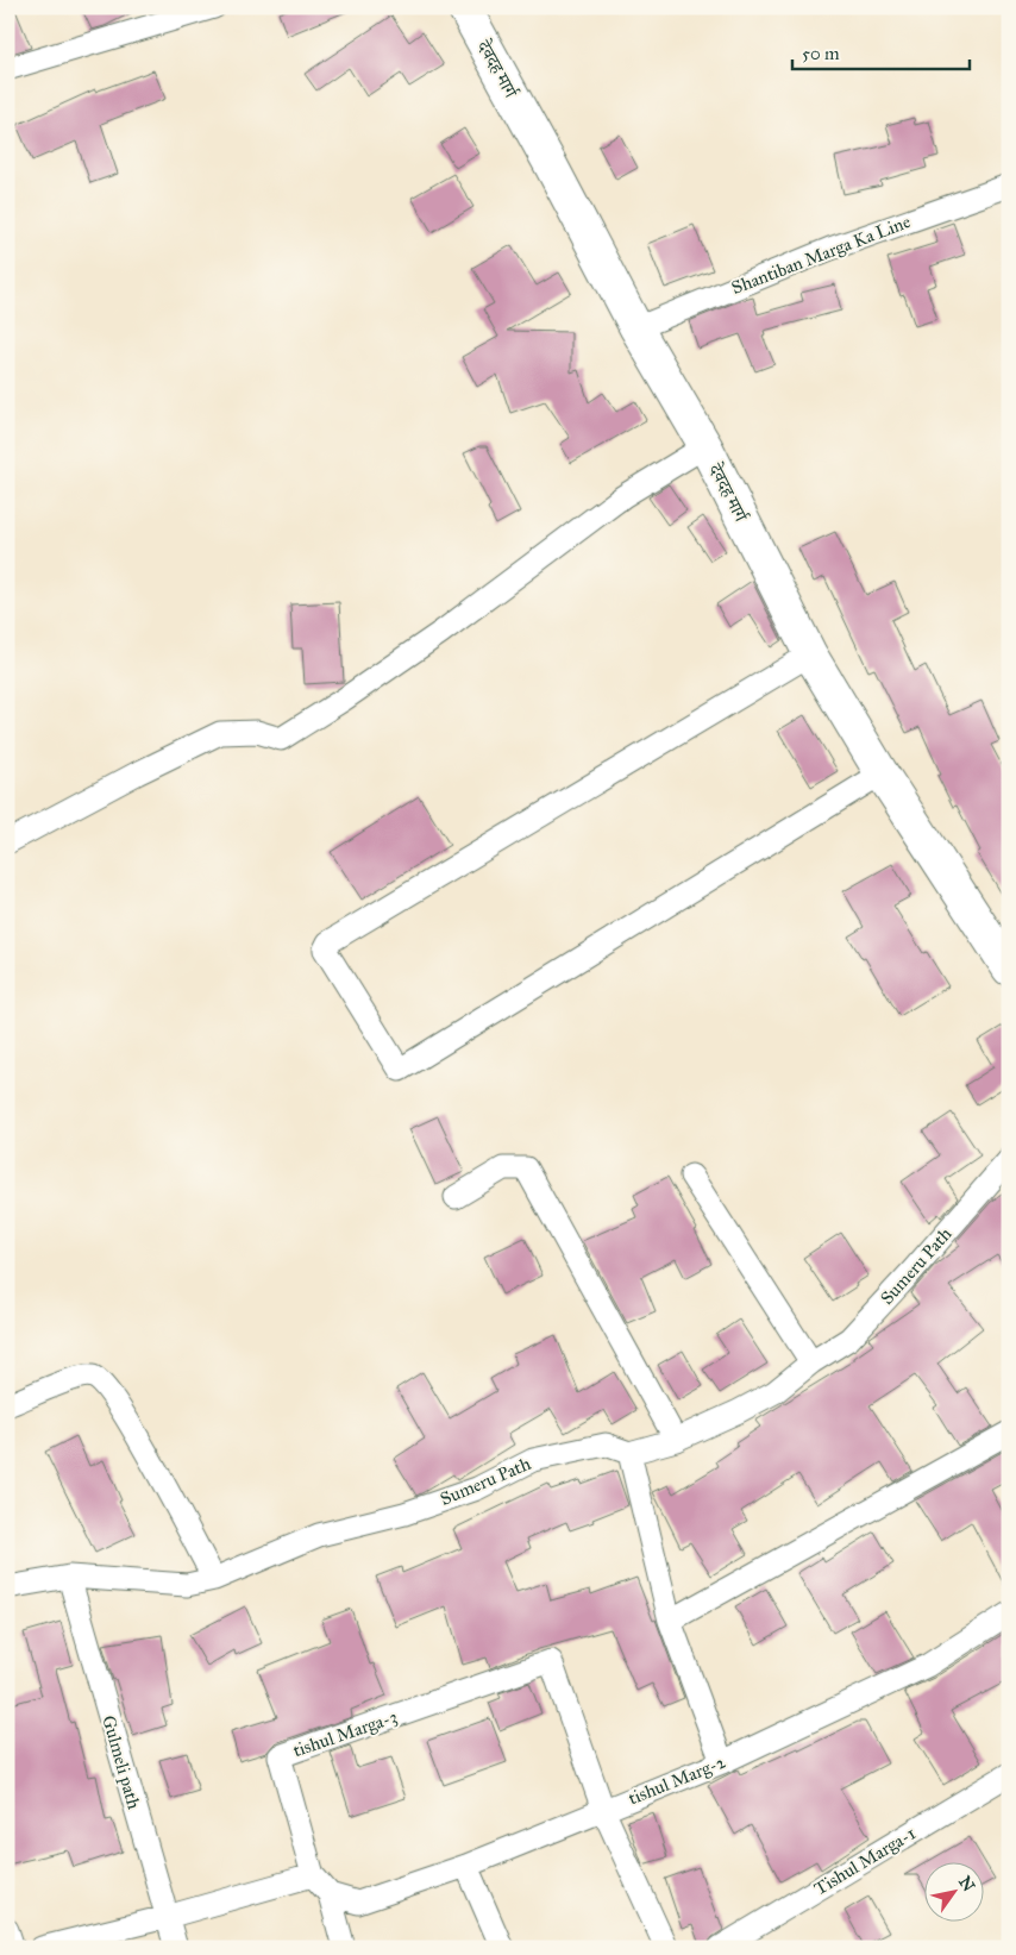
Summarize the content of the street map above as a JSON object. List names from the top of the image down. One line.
{"streets":{"main road":["देवदह मार्ग"],"street":["Shantiban Marga Ka Line","Sumeru Path","tishul Marga-3","Gulmeli path","tishul Marg-2","Tishul Marga-1"]},"crossings":[["देवदह मार्ग","Shantiban Marga Ka Line"],["Sumeru Path","Gulmeli path"],["tishul Marga-3","tishul Marg-2"]],"scale_bar":"50 m","north":"top right"}
